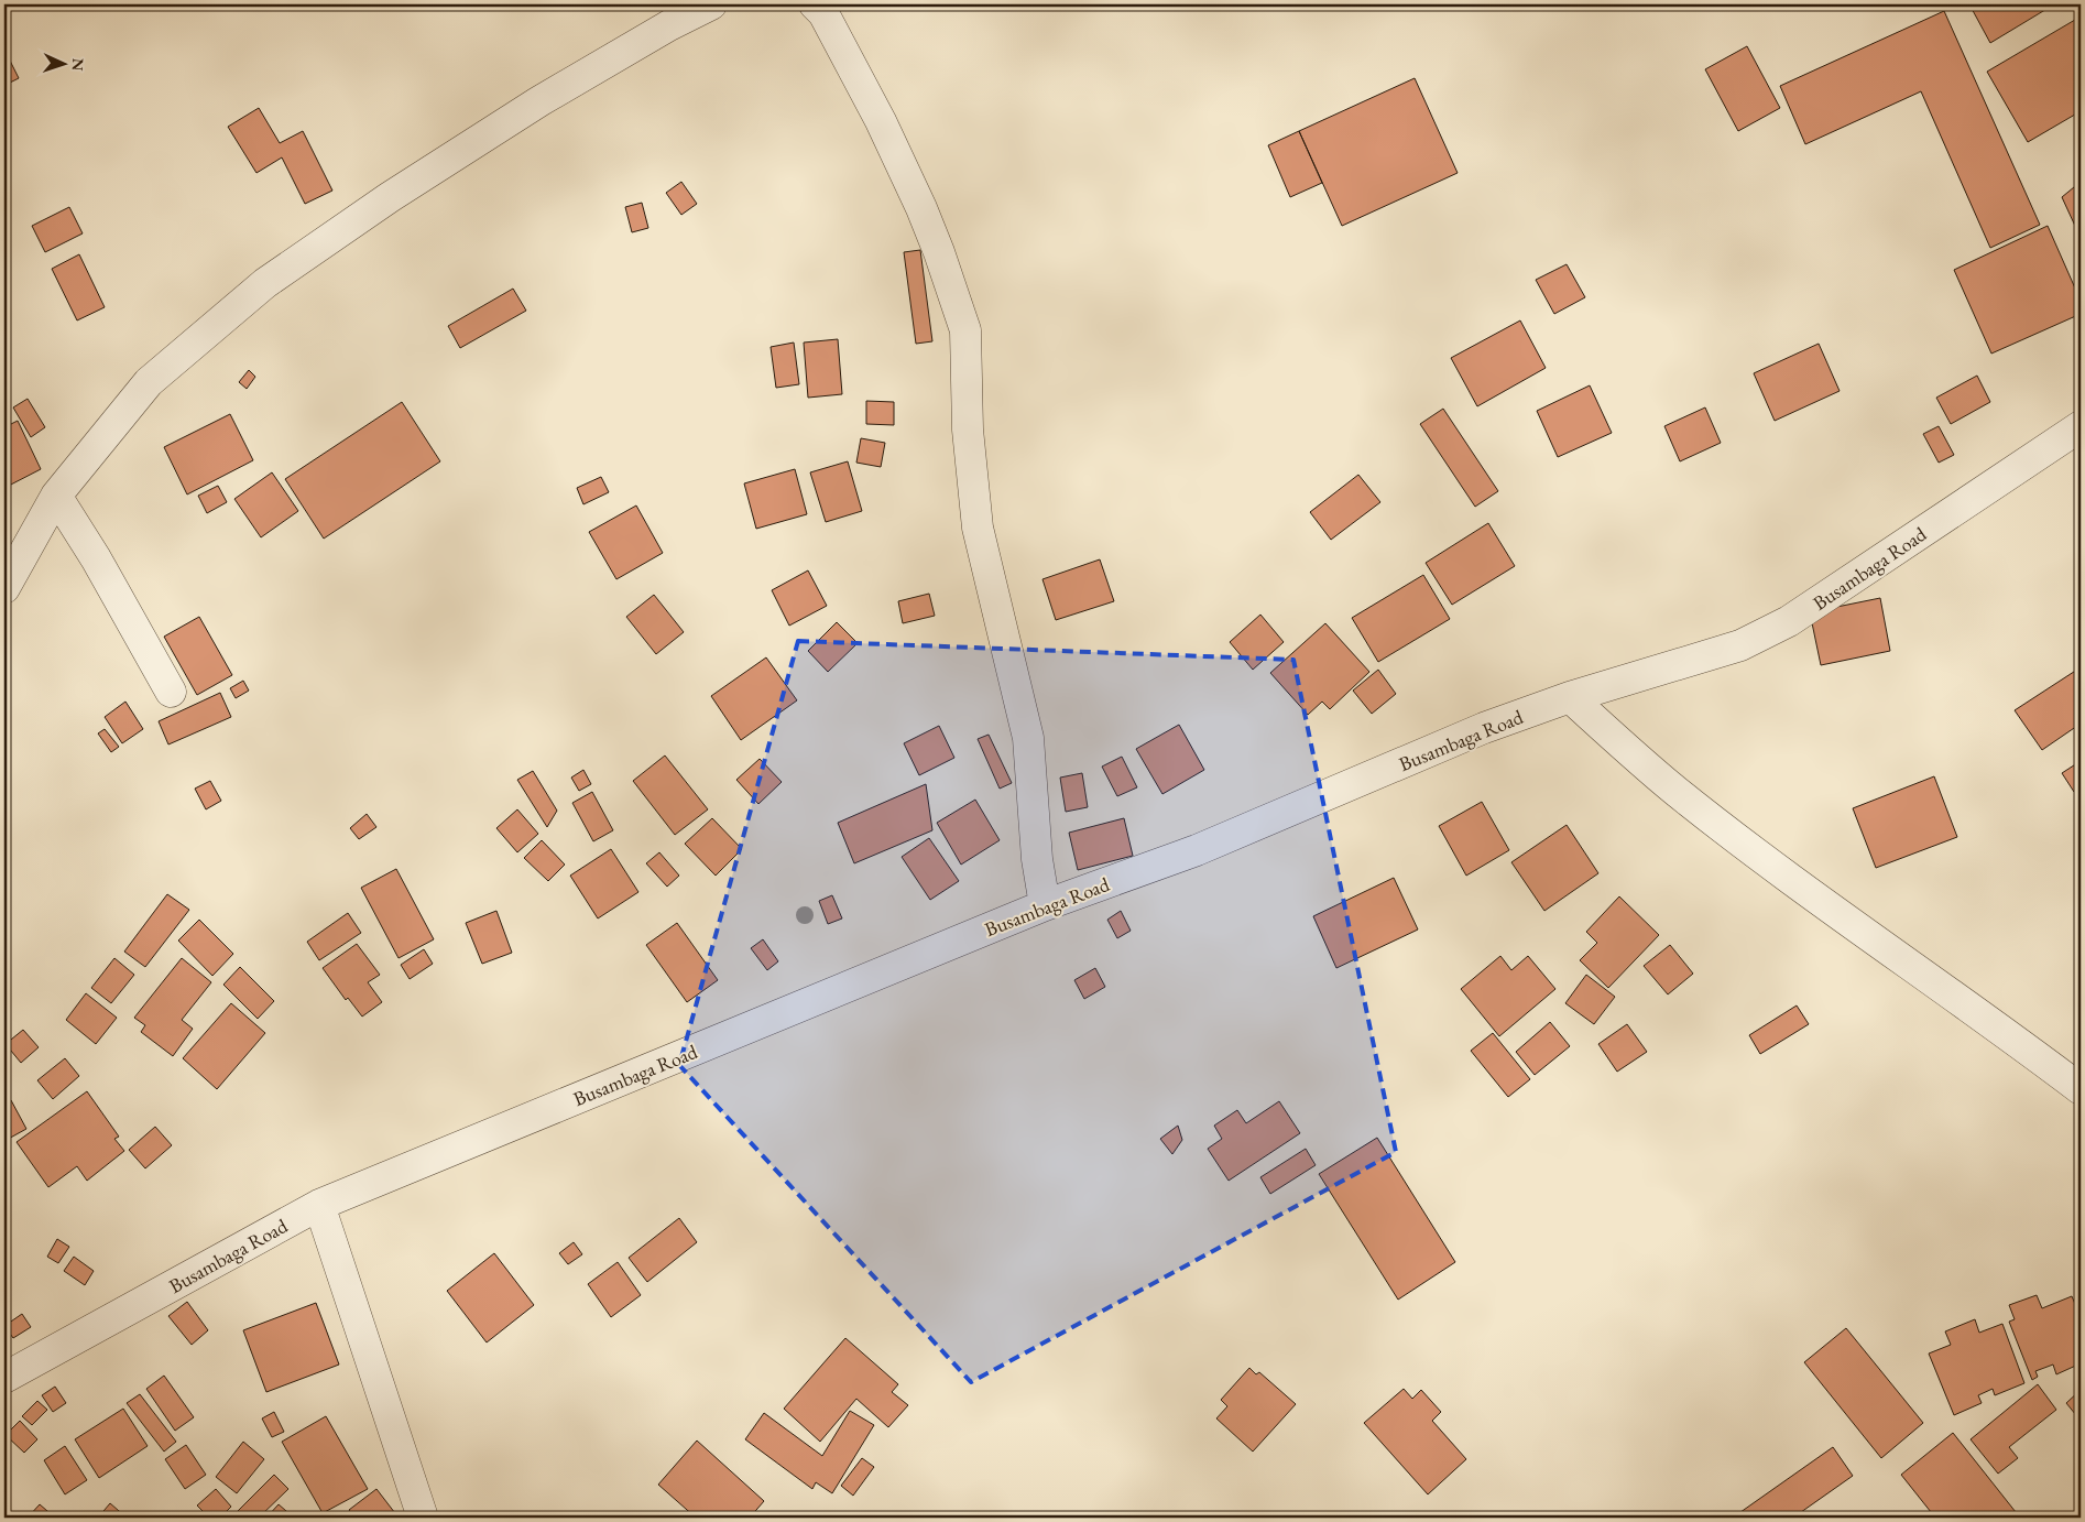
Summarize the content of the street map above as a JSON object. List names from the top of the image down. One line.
{"streets":{"street":["Busambaga Road"]},"north":"right"}
